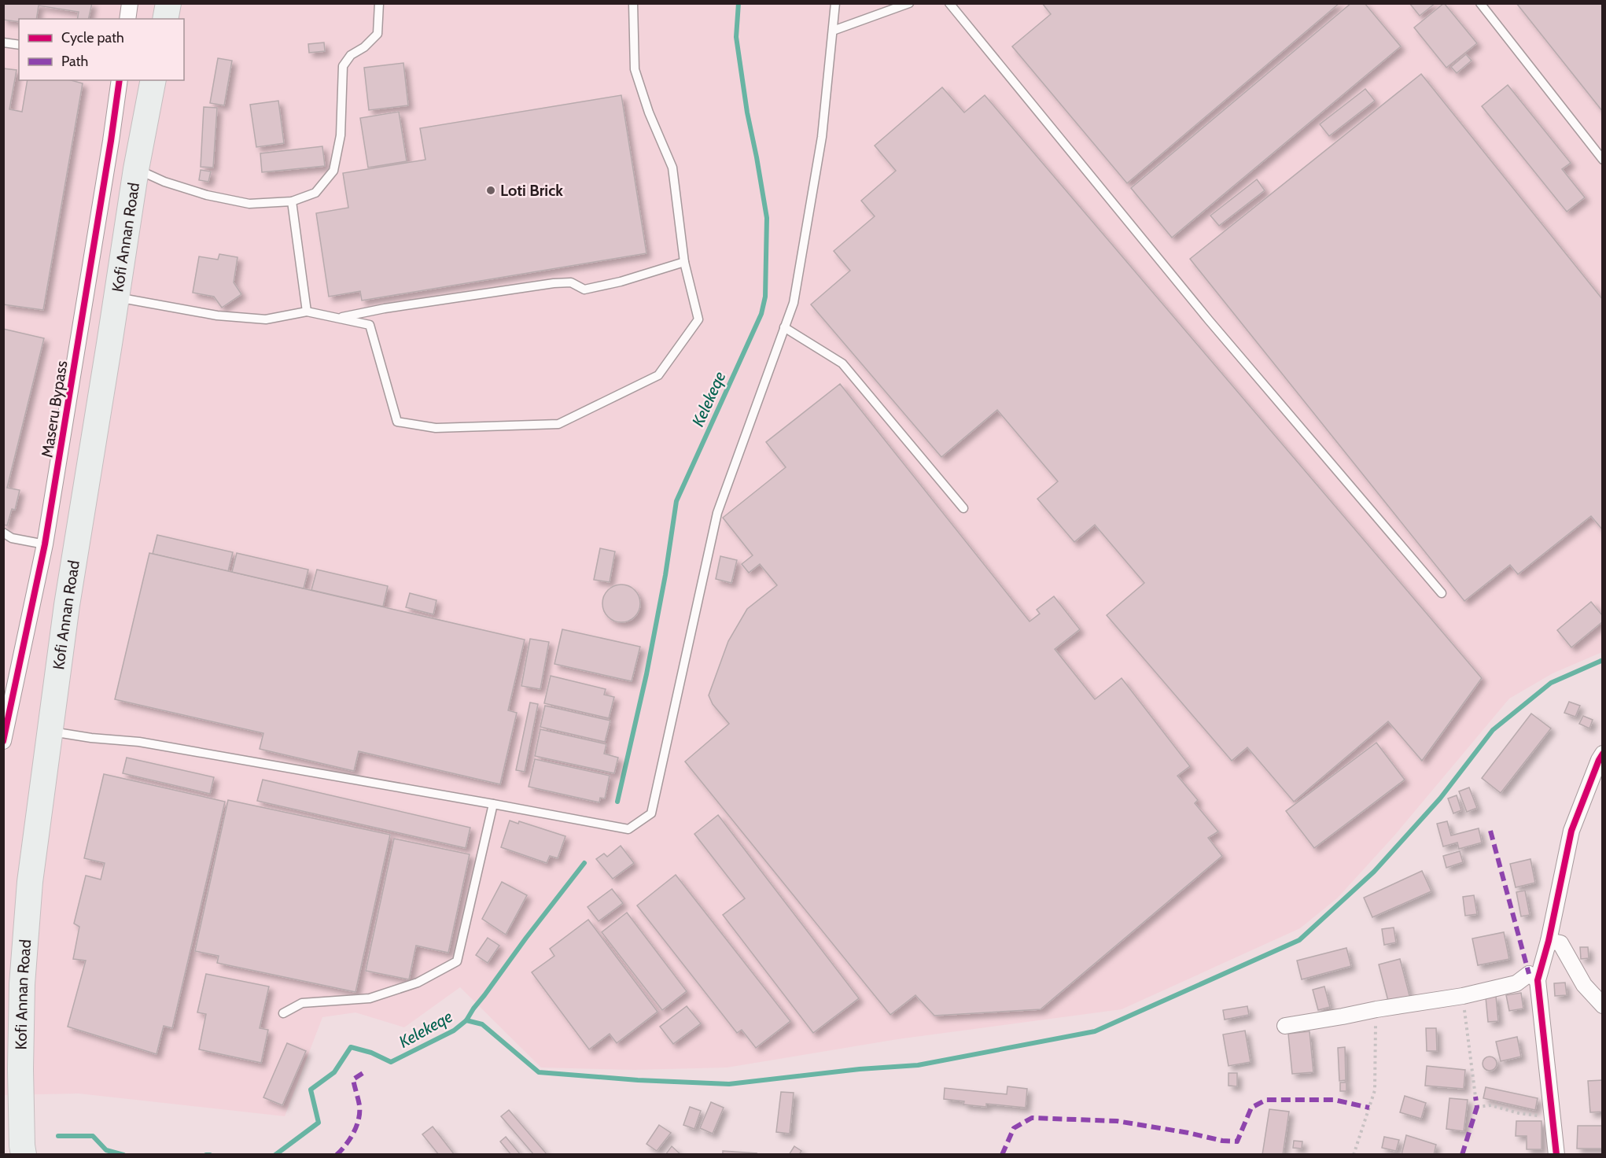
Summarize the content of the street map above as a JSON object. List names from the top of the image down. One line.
{"streets":{"main road":["Kofi Annan Road"],"street":["Maseru Bypass"]},"water":["Kelekeqe"],"places":["Loti Brick"],"legend":["Cycle path","Path"]}
